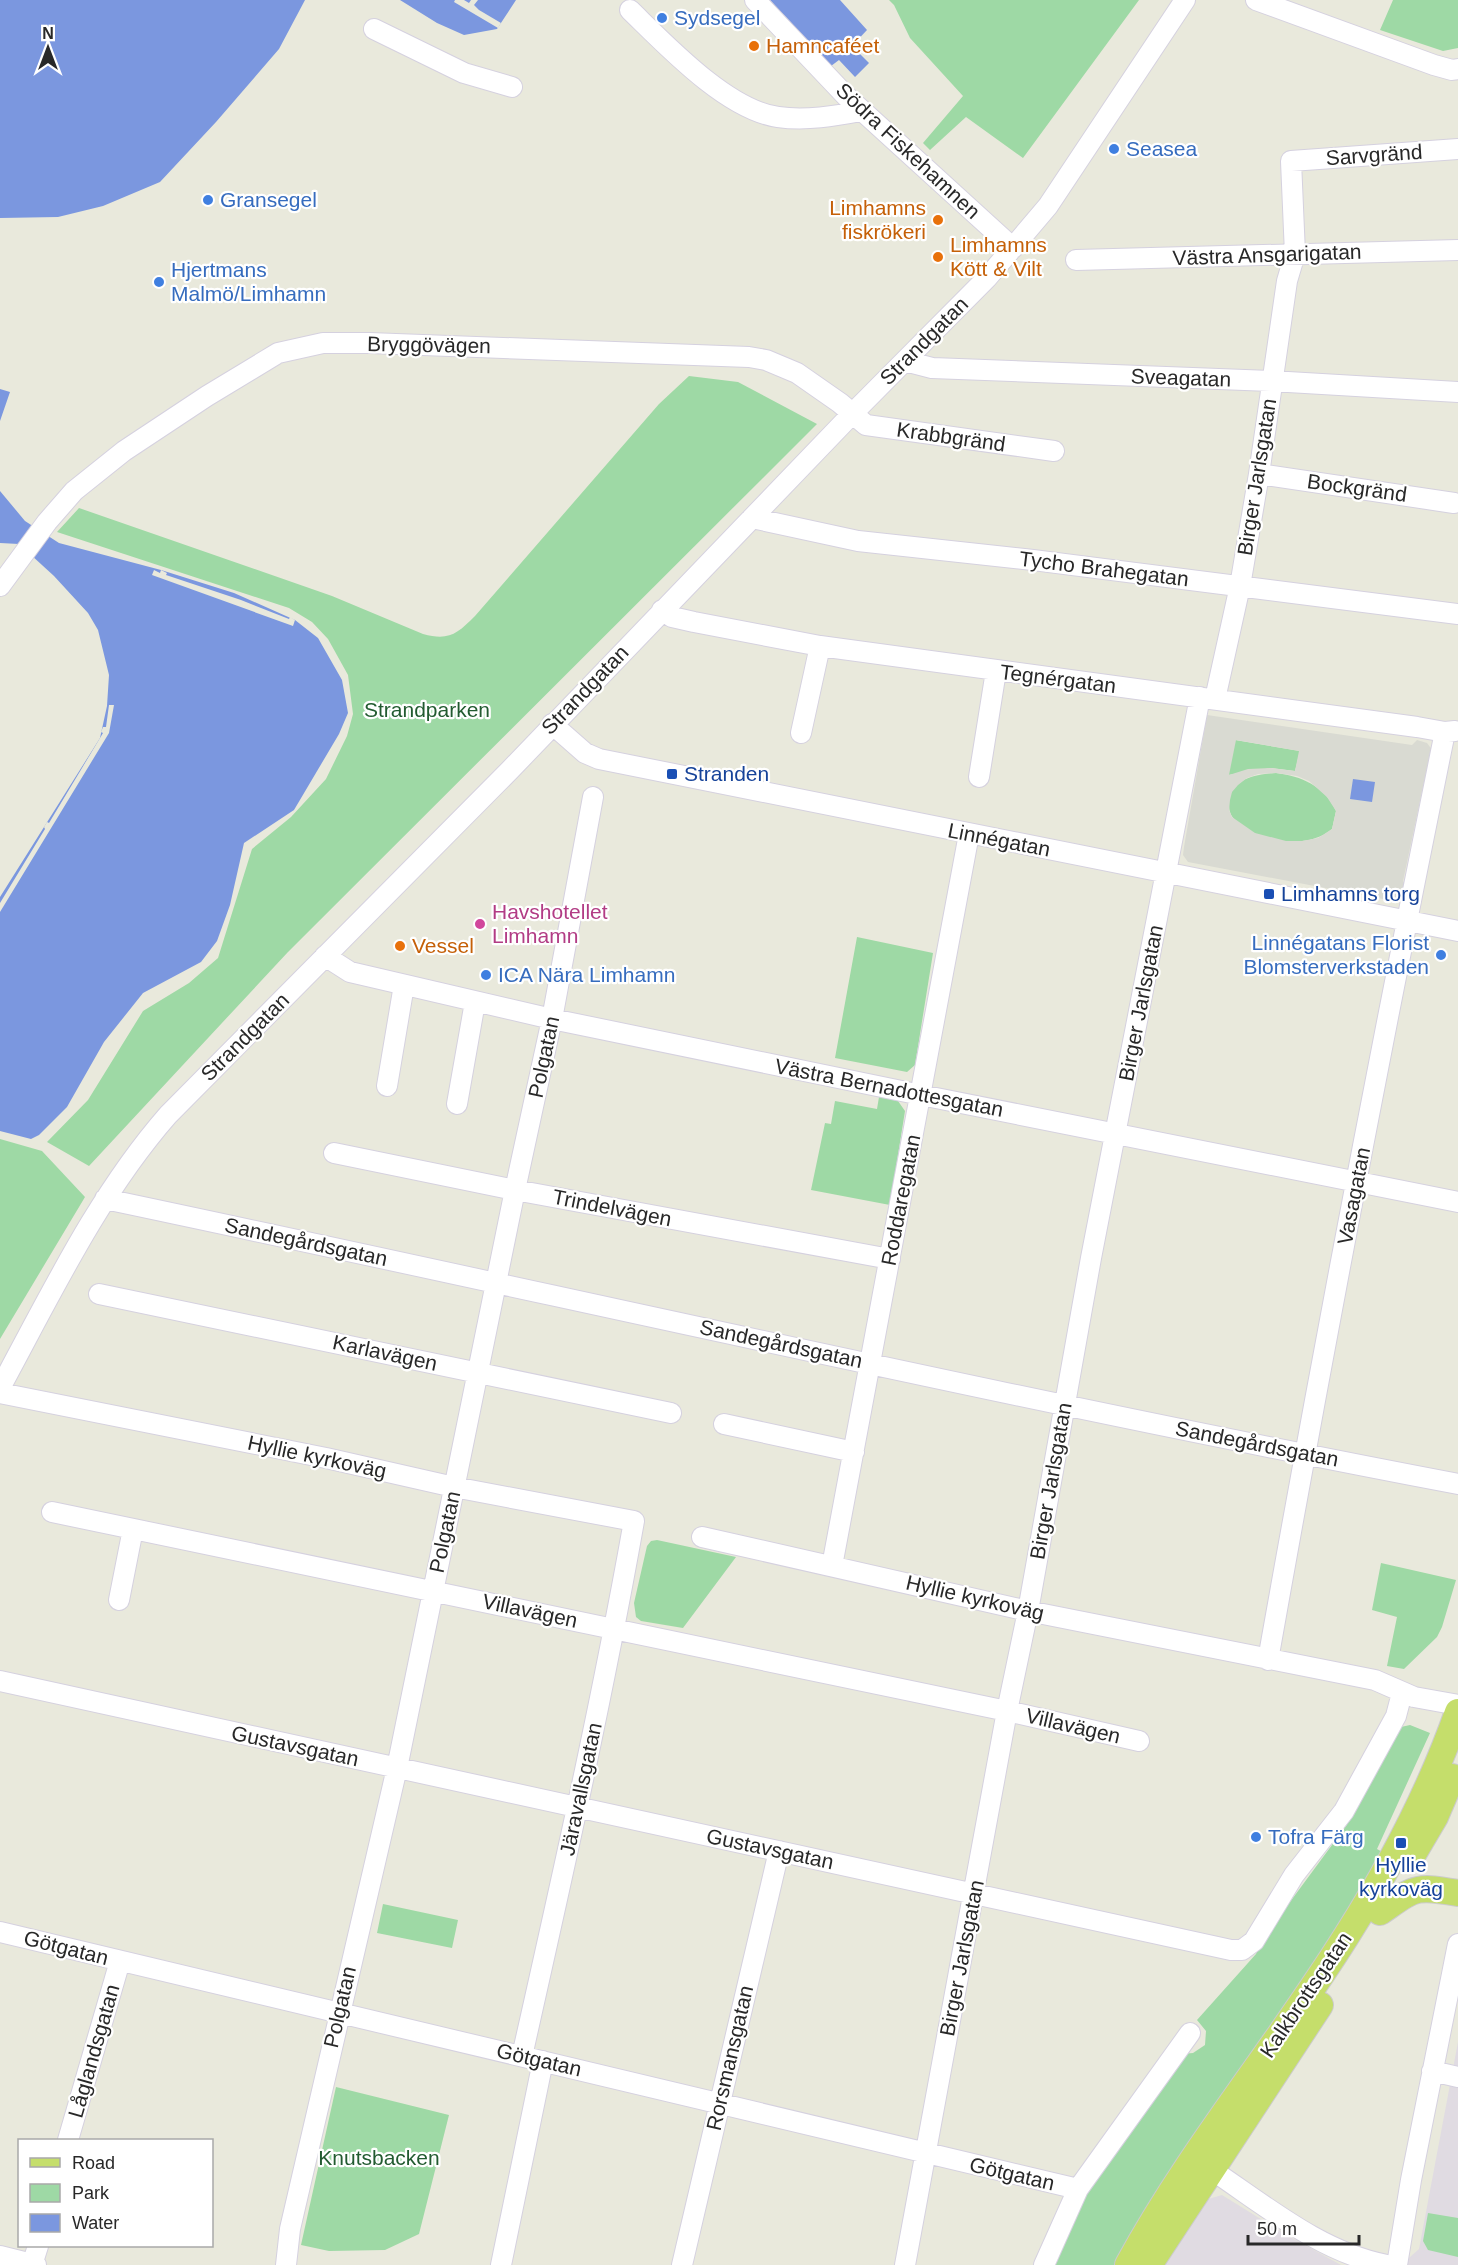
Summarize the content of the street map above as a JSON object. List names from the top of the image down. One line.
{"streets":{"main road":["Kalkbrottsgatan"],"street":["Södra Fiskehamnen","Sarvgränd","Västra Ansgarigatan","Strandgatan","Bryggövägen","Sveagatan","Krabbgränd","Birger Jarlsgatan","Bockgränd","Tycho Brahegatan","Tegnérgatan","Linnégatan","Polgatan","Västra Bernadottesgatan","Vasagatan","Roddaregatan","Trindelvägen","Sandegårdsgatan","Karlavägen","Hyllie kyrkoväg","Villavägen","Gustavsgatan","Järavallsgatan","Götgatan","Låglandsgatan","Rorsmansgatan"]},"crossings":[["Södra Fiskehamnen","Strandgatan"],["Sarvgränd","Birger Jarlsgatan"],["Västra Ansgarigatan","Birger Jarlsgatan"],["Strandgatan","Bryggövägen"],["Strandgatan","Sveagatan"],["Strandgatan","Krabbgränd"],["Strandgatan","Tycho Brahegatan"],["Strandgatan","Tegnérgatan"],["Strandgatan","Linnégatan"],["Strandgatan","Västra Bernadottesgatan"],["Strandgatan","Sandegårdsgatan"],["Bryggövägen","Krabbgränd"],["Sveagatan","Birger Jarlsgatan"],["Birger Jarlsgatan","Bockgränd"],["Birger Jarlsgatan","Tycho Brahegatan"],["Birger Jarlsgatan","Tegnérgatan"],["Birger Jarlsgatan","Linnégatan"],["Birger Jarlsgatan","Västra Bernadottesgatan"],["Birger Jarlsgatan","Sandegårdsgatan"],["Birger Jarlsgatan","Hyllie kyrkoväg"],["Birger Jarlsgatan","Villavägen"],["Birger Jarlsgatan","Gustavsgatan"],["Birger Jarlsgatan","Götgatan"],["Tegnérgatan","Vasagatan"],["Linnégatan","Vasagatan"],["Linnégatan","Roddaregatan"],["Polgatan","Västra Bernadottesgatan"],["Polgatan","Trindelvägen"],["Polgatan","Sandegårdsgatan"],["Polgatan","Karlavägen"],["Polgatan","Hyllie kyrkoväg"],["Polgatan","Villavägen"],["Polgatan","Gustavsgatan"],["Polgatan","Götgatan"],["Västra Bernadottesgatan","Vasagatan"],["Västra Bernadottesgatan","Roddaregatan"],["Vasagatan","Sandegårdsgatan"],["Vasagatan","Hyllie kyrkoväg"],["Roddaregatan","Trindelvägen"],["Roddaregatan","Sandegårdsgatan"],["Roddaregatan","Hyllie kyrkoväg"],["Hyllie kyrkoväg","Gustavsgatan"],["Hyllie kyrkoväg","Järavallsgatan"],["Villavägen","Järavallsgatan"],["Gustavsgatan","Järavallsgatan"],["Gustavsgatan","Rorsmansgatan"],["Järavallsgatan","Götgatan"],["Götgatan","Låglandsgatan"],["Götgatan","Rorsmansgatan"]],"parks":["Strandparken","Knutsbacken"],"places":{"other":["Sydsegel","Hamncaféet","Seasea","Gransegel","Limhamns fiskrökeri","Limhamns Kött & Vilt","Hjertmans Malmö/Limhamn","Havshotellet Limhamn","Vessel","Linnégatans Florist Blomsterverkstaden","ICA Nära Limhamn","Tofra Färg"],"transit":["Stranden","Limhamns torg","Hyllie kyrkoväg"]},"legend":["Road","Park","Water"],"scale_bar":"50 m","north":"top"}
